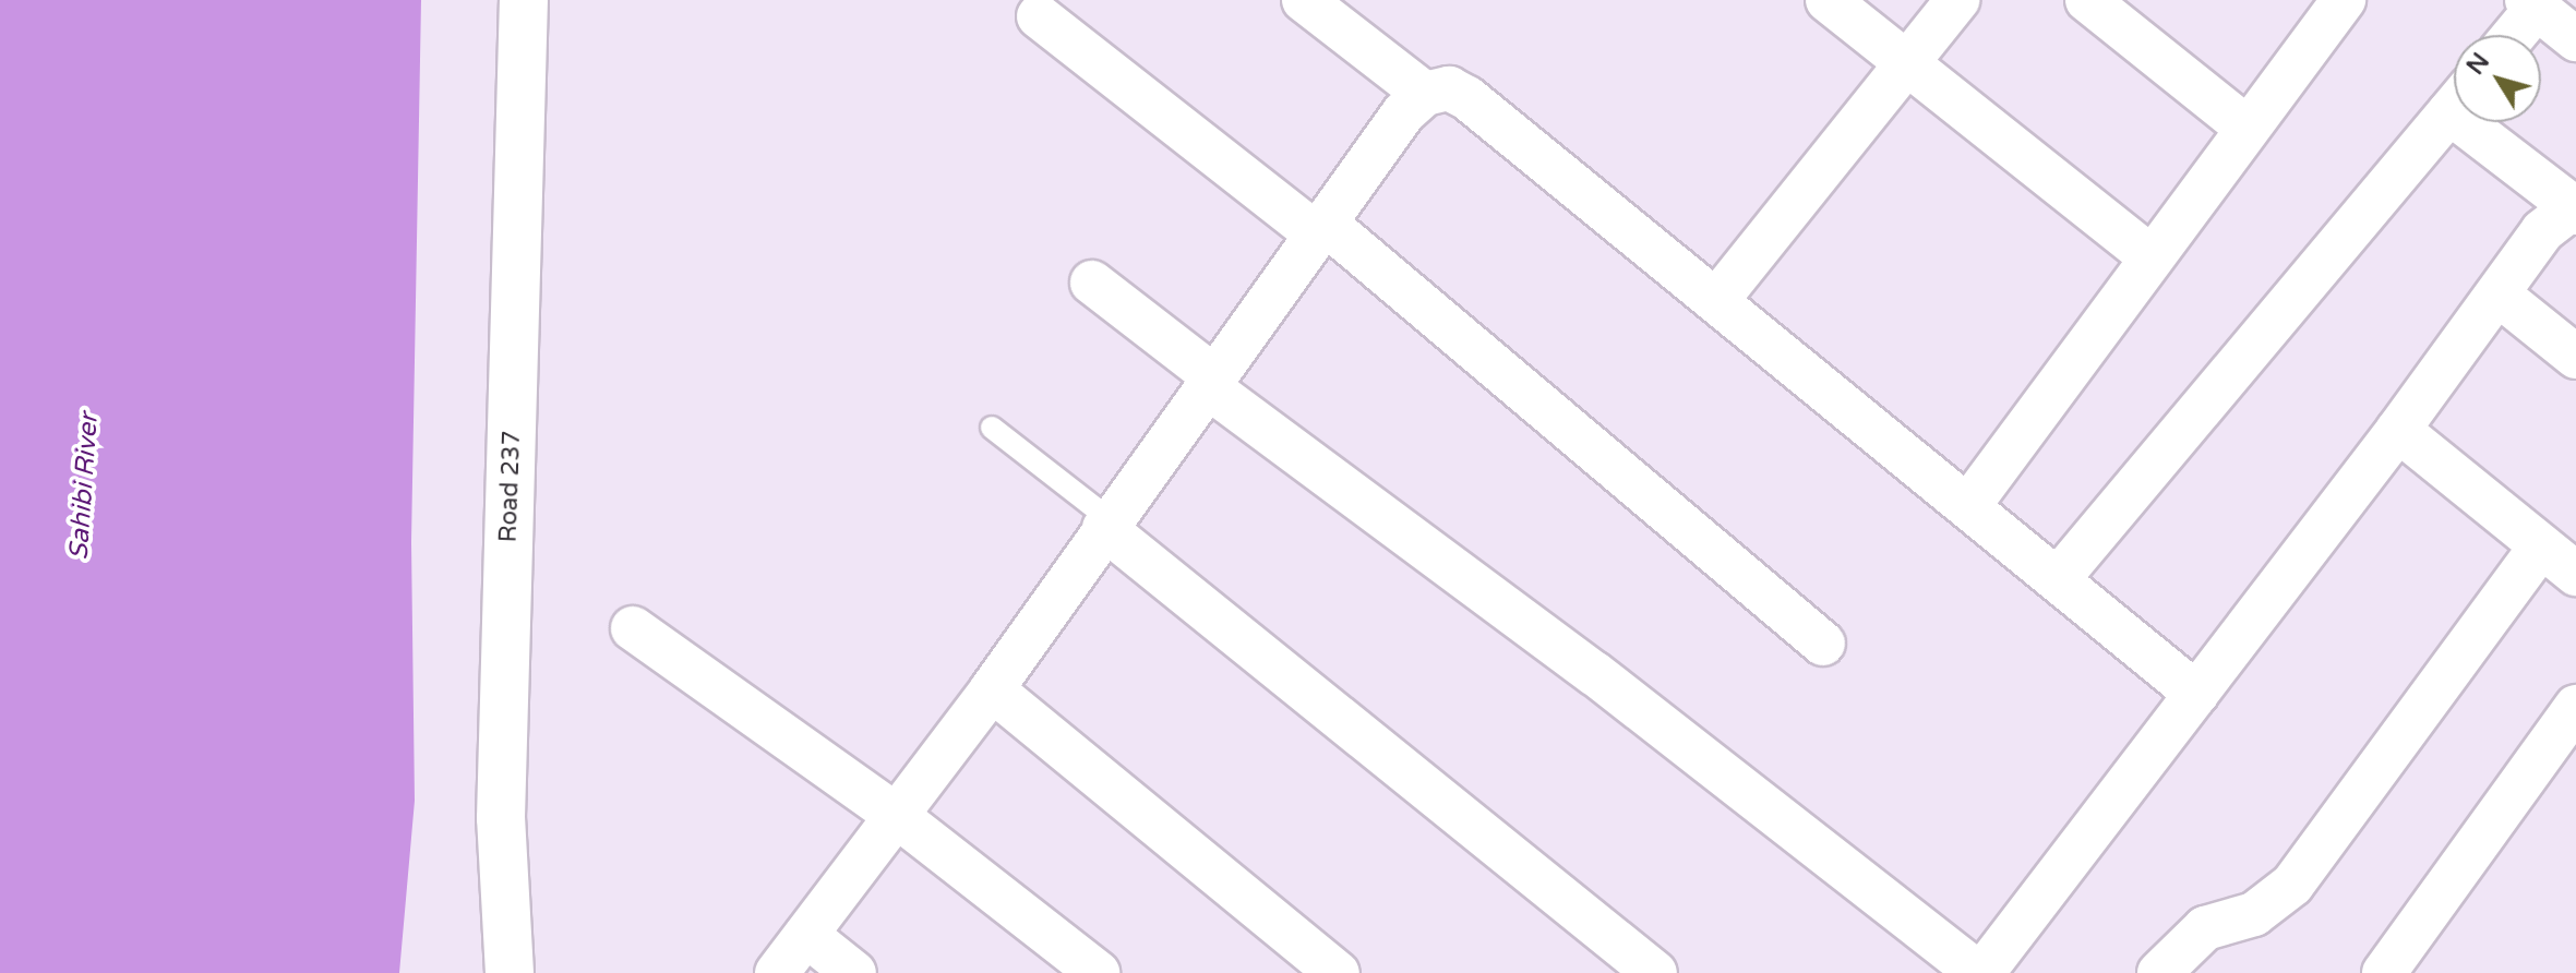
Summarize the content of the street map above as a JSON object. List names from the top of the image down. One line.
{"streets":{"street":["Road 237"]},"water":["Sahibi River"],"north":"top left"}
